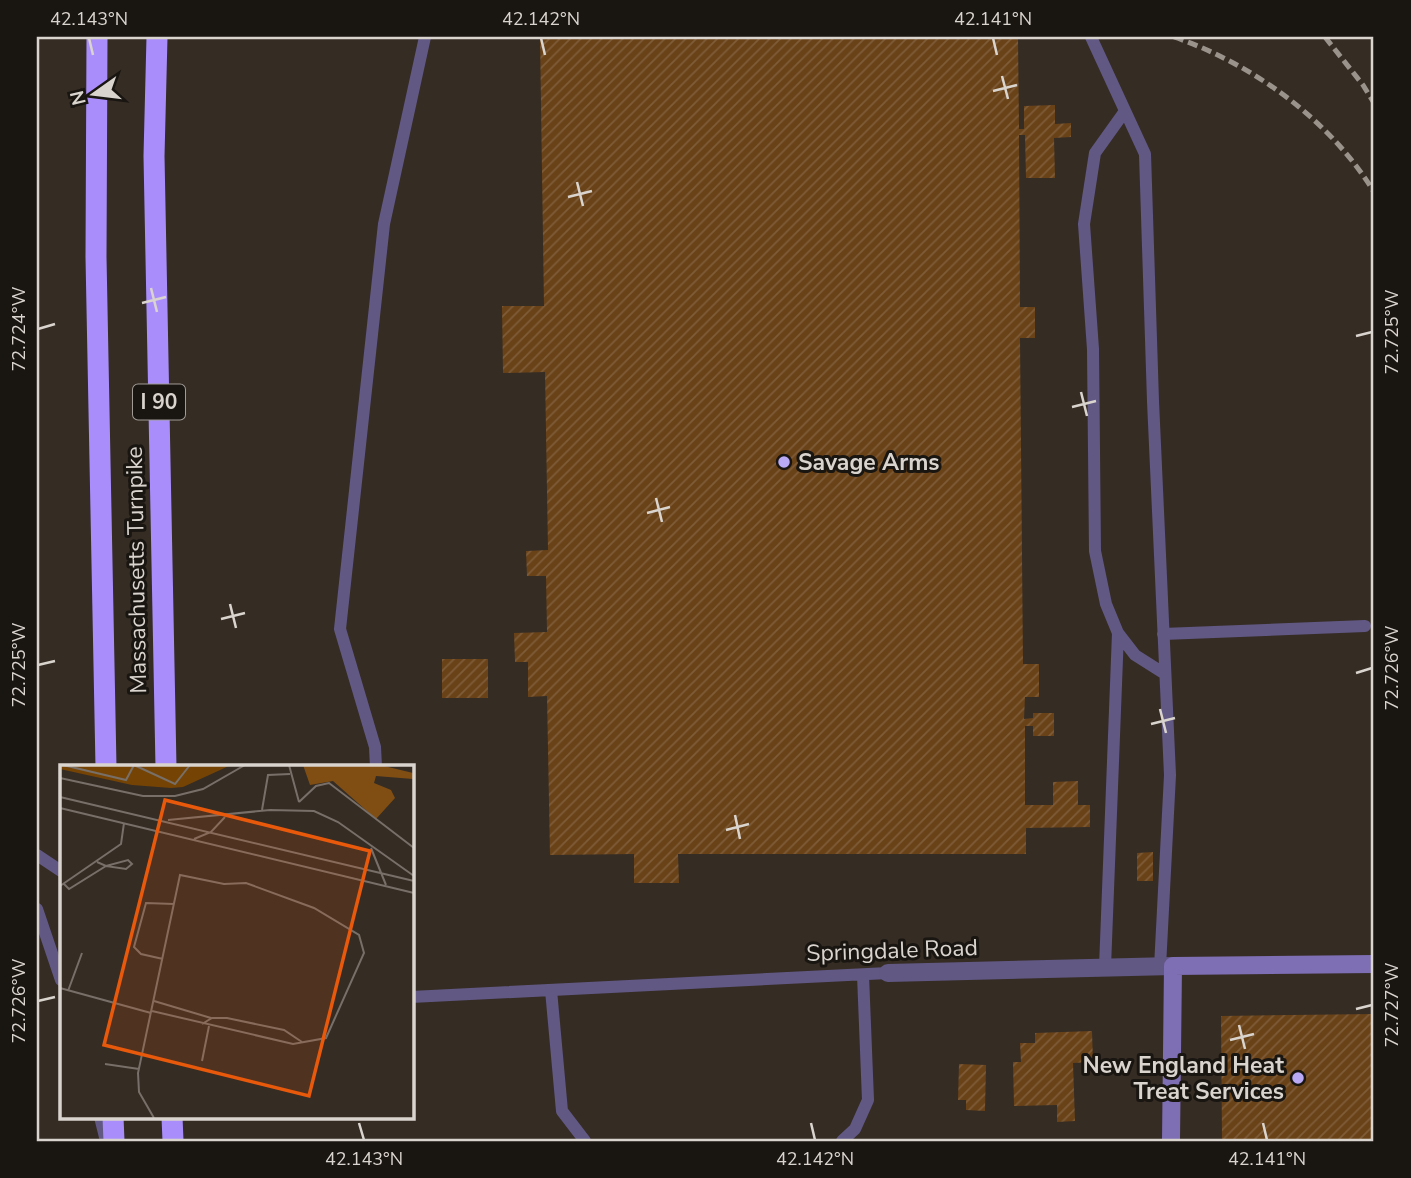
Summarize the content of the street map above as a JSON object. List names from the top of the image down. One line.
{"streets":{"highway":["I 90","Massachusetts Turnpike"],"street":["Springdale Road"]},"places":["Savage Arms","New England Heat Treat Services"],"north":"left","coordinates":["42.143°N","42.142°N","42.141°N","72.724°W","72.725°W","72.726°W","72.727°W"]}
